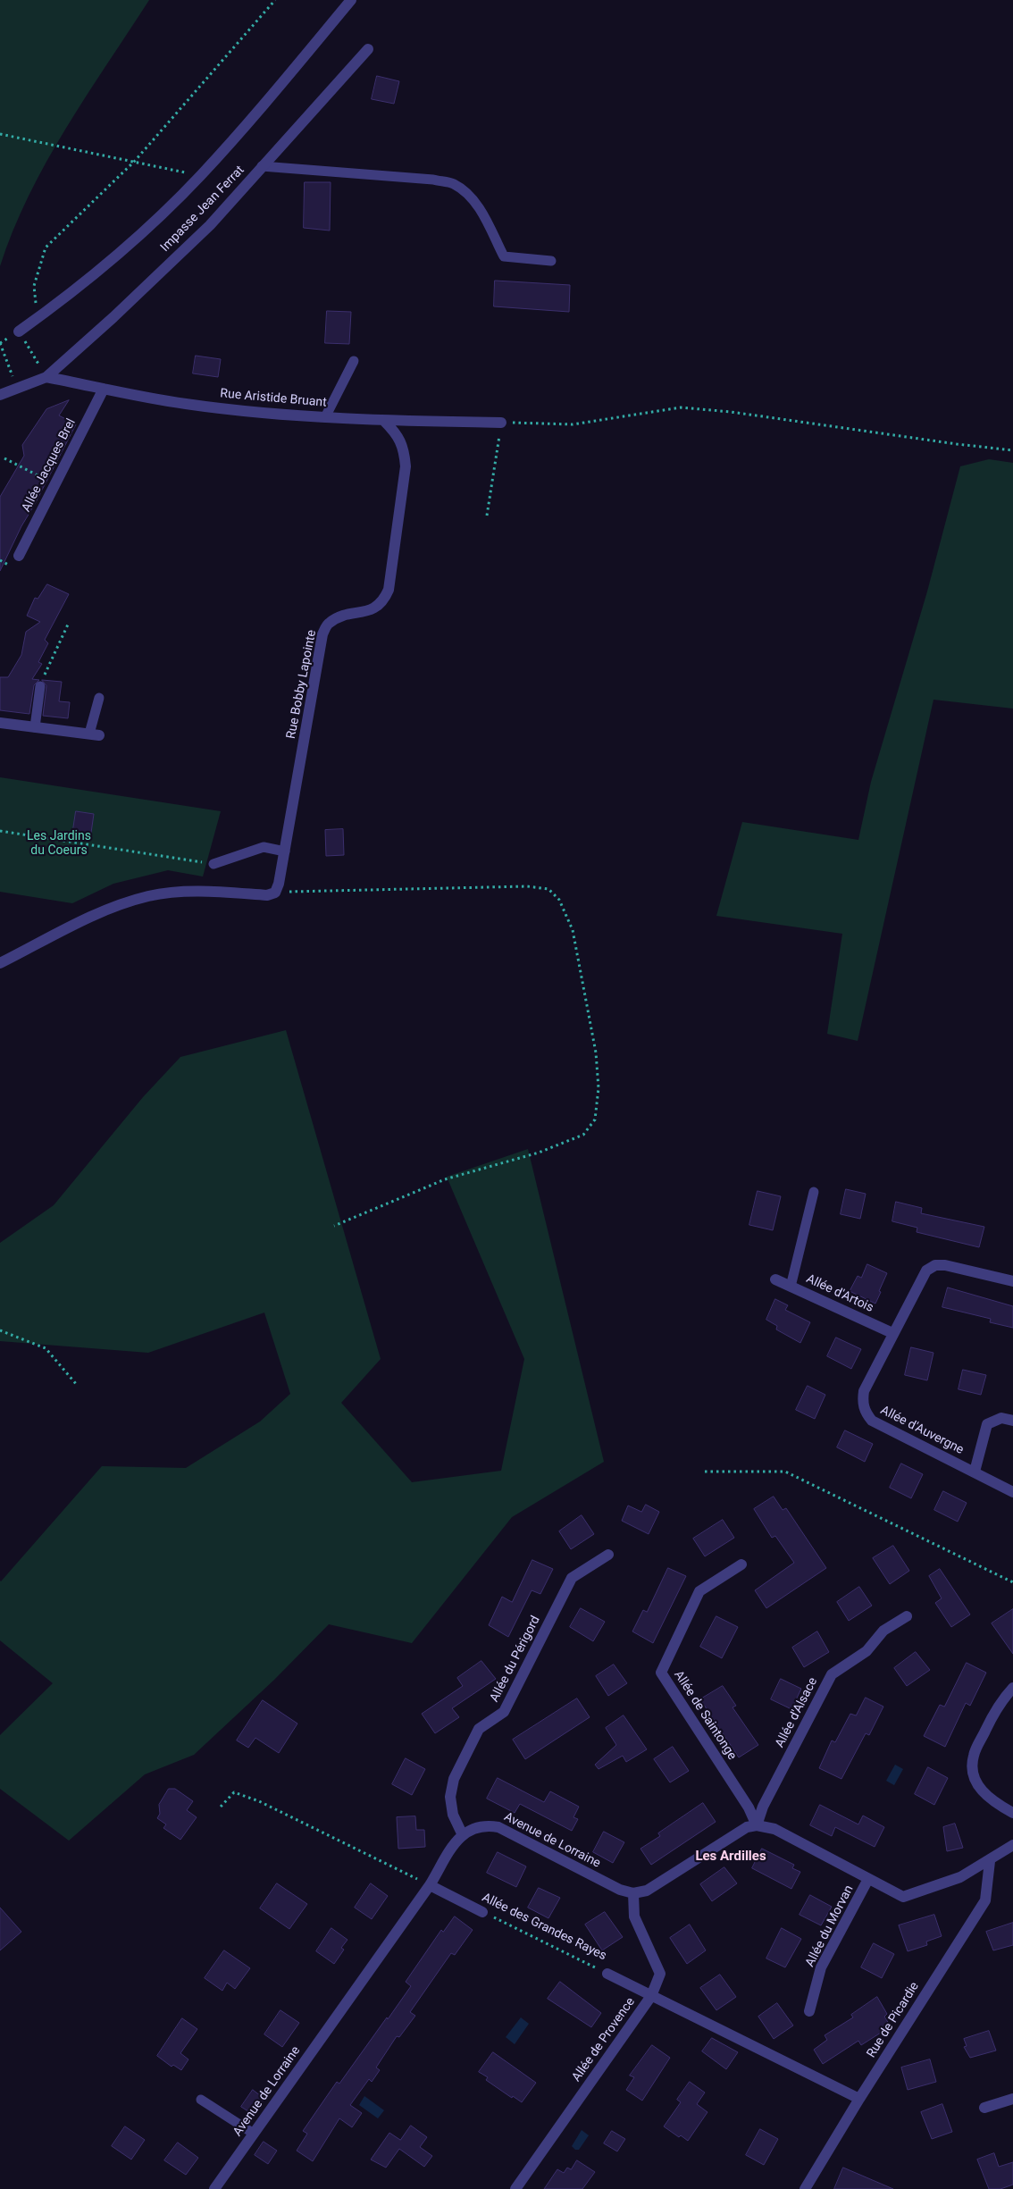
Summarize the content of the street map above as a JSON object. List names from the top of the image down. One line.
{"streets":{"street":["Impasse Jean Ferrat","Rue Aristide Bruant","Allée Jacques Brel","Rue Bobby Lapointe","Allée d'Artois","Allée d'Auvergne","Allée du Périgord","Allée d'Alsace","Allée de Saintonge","Avenue de Lorraine","Allée du Morvan","Allée des Grandes Rayes","Rue de Picardie","Allée de Provence"]},"crossings":[["Impasse Jean Ferrat","Rue Aristide Bruant"],["Rue Aristide Bruant","Allée Jacques Brel"],["Rue Aristide Bruant","Rue Bobby Lapointe"],["Allée d'Artois","Allée d'Auvergne"],["Allée du Périgord","Avenue de Lorraine"],["Allée d'Alsace","Allée de Saintonge"],["Avenue de Lorraine","Allée des Grandes Rayes"],["Avenue de Lorraine","Allée de Provence"],["Allée des Grandes Rayes","Rue de Picardie"],["Allée des Grandes Rayes","Allée de Provence"]],"districts":["Les Ardilles"],"parks":["Les Jardins du Coeurs"]}
